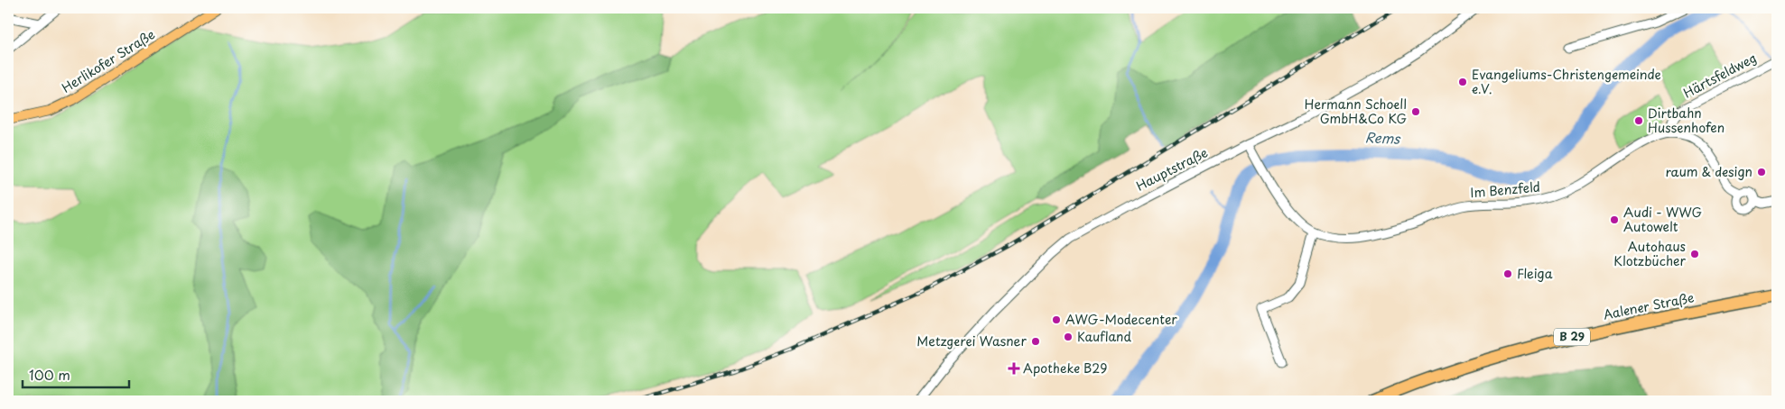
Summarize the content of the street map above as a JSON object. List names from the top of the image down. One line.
{"streets":{"highway":["Aalener Straße","B 29"],"main road":["Herlikofer Straße"],"street":["Härtsfeldweg","Hauptstraße","Im Benzfeld"]},"crossings":[["Härtsfeldweg","Im Benzfeld"],["Hauptstraße","Im Benzfeld"]],"water":["Rems"],"places":{"other":["Evangeliums-Christengemeinde e.V.","Hermann Schoell GmbH&Co KG","Dirtbahn Hussenhofen","raum & design","Audi - WWG Autowelt","Autohaus Klotzbücher","Fleiga","AWG-Modecenter","Kaufland","Metzgerei Wasner"],"health":["Apotheke B29"]},"scale_bar":"100 m"}
